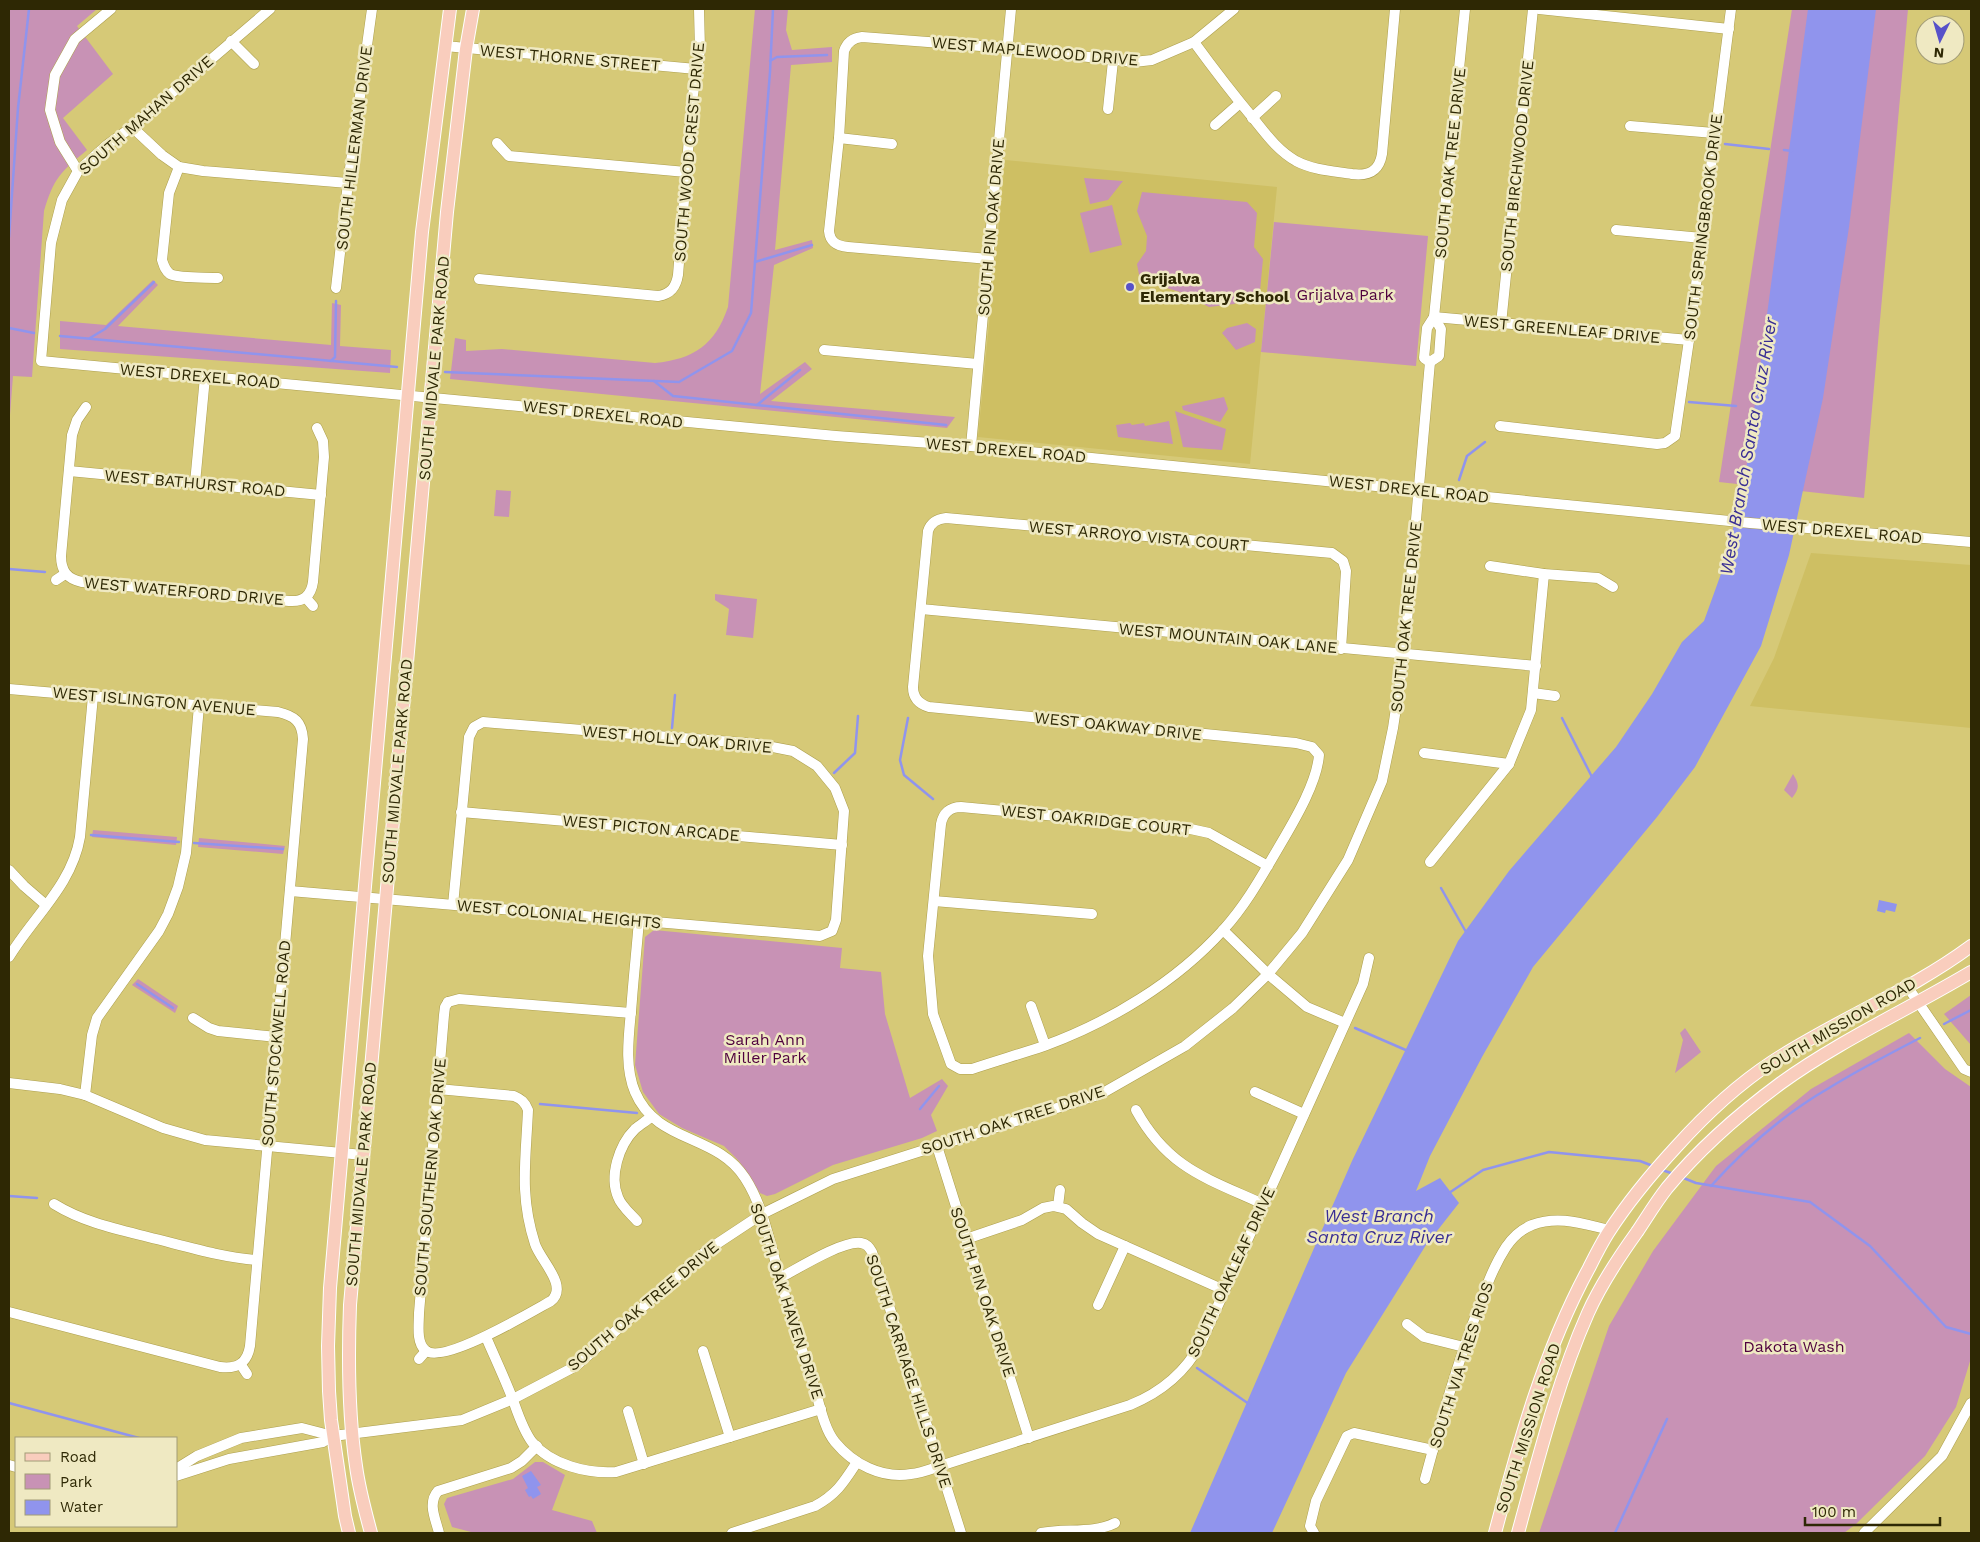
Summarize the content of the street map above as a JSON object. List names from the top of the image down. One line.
{"streets":{"main road":["SOUTH MIDVALE PARK ROAD","SOUTH MISSION ROAD"],"street":["WEST MAPLEWOOD DRIVE","WEST THORNE STREET","SOUTH MAHAN DRIVE","SOUTH HILLERMAN DRIVE","SOUTH WOOD CREST DRIVE","SOUTH OAK TREE DRIVE","SOUTH BIRCHWOOD DRIVE","SOUTH PIN OAK DRIVE","SOUTH SPRINGBROOK DRIVE","WEST GREENLEAF DRIVE","WEST DREXEL ROAD","WEST BATHURST ROAD","WEST ARROYO VISTA COURT","WEST WATERFORD DRIVE","WEST MOUNTAIN OAK LANE","WEST ISLINGTON AVENUE","WEST OAKWAY DRIVE","WEST HOLLY OAK DRIVE","WEST OAKRIDGE COURT","WEST PICTON ARCADE","WEST COLONIAL HEIGHTS","SOUTH STOCKWELL ROAD","SOUTH SOUTHERN OAK DRIVE","SOUTH OAKLEAF DRIVE","SOUTH OAK HAVEN DRIVE","SOUTH VIA TRES RIOS","SOUTH CARRIAGE HILLS DRIVE"]},"crossings":[["WEST MAPLEWOOD DRIVE","SOUTH PIN OAK DRIVE"],["WEST THORNE STREET","SOUTH WOOD CREST DRIVE"],["WEST THORNE STREET","SOUTH MIDVALE PARK ROAD"],["SOUTH MAHAN DRIVE","WEST DREXEL ROAD"],["SOUTH OAK TREE DRIVE","SOUTH PIN OAK DRIVE"],["SOUTH OAK TREE DRIVE","WEST GREENLEAF DRIVE"],["SOUTH OAK TREE DRIVE","SOUTH MIDVALE PARK ROAD"],["SOUTH OAK TREE DRIVE","WEST DREXEL ROAD"],["SOUTH OAK TREE DRIVE","WEST MOUNTAIN OAK LANE"],["SOUTH OAK TREE DRIVE","SOUTH OAK HAVEN DRIVE"],["SOUTH BIRCHWOOD DRIVE","WEST GREENLEAF DRIVE"],["SOUTH PIN OAK DRIVE","WEST DREXEL ROAD"],["SOUTH PIN OAK DRIVE","SOUTH OAKLEAF DRIVE"],["SOUTH SPRINGBROOK DRIVE","WEST GREENLEAF DRIVE"],["SOUTH MIDVALE PARK ROAD","WEST DREXEL ROAD"],["SOUTH MIDVALE PARK ROAD","WEST COLONIAL HEIGHTS"],["WEST ARROYO VISTA COURT","WEST MOUNTAIN OAK LANE"],["WEST ARROYO VISTA COURT","WEST OAKWAY DRIVE"],["WEST MOUNTAIN OAK LANE","WEST OAKWAY DRIVE"],["WEST ISLINGTON AVENUE","SOUTH STOCKWELL ROAD"],["WEST OAKWAY DRIVE","WEST OAKRIDGE COURT"],["WEST HOLLY OAK DRIVE","WEST PICTON ARCADE"],["WEST HOLLY OAK DRIVE","WEST COLONIAL HEIGHTS"],["WEST COLONIAL HEIGHTS","SOUTH STOCKWELL ROAD"],["WEST COLONIAL HEIGHTS","SOUTH OAK HAVEN DRIVE"],["SOUTH MISSION ROAD","SOUTH VIA TRES RIOS"],["SOUTH SOUTHERN OAK DRIVE","SOUTH OAK HAVEN DRIVE"],["SOUTH OAKLEAF DRIVE","SOUTH OAK HAVEN DRIVE"],["SOUTH OAKLEAF DRIVE","SOUTH CARRIAGE HILLS DRIVE"],["SOUTH OAK HAVEN DRIVE","SOUTH CARRIAGE HILLS DRIVE"]],"water":["West Branch Santa Cruz River"],"parks":["Grijalva Park","Sarah Ann Miller Park","Dakota Wash"],"places":["Grijalva Elementary School"],"legend":["Road","Park","Water"],"scale_bar":"100 m","north":"bottom"}
